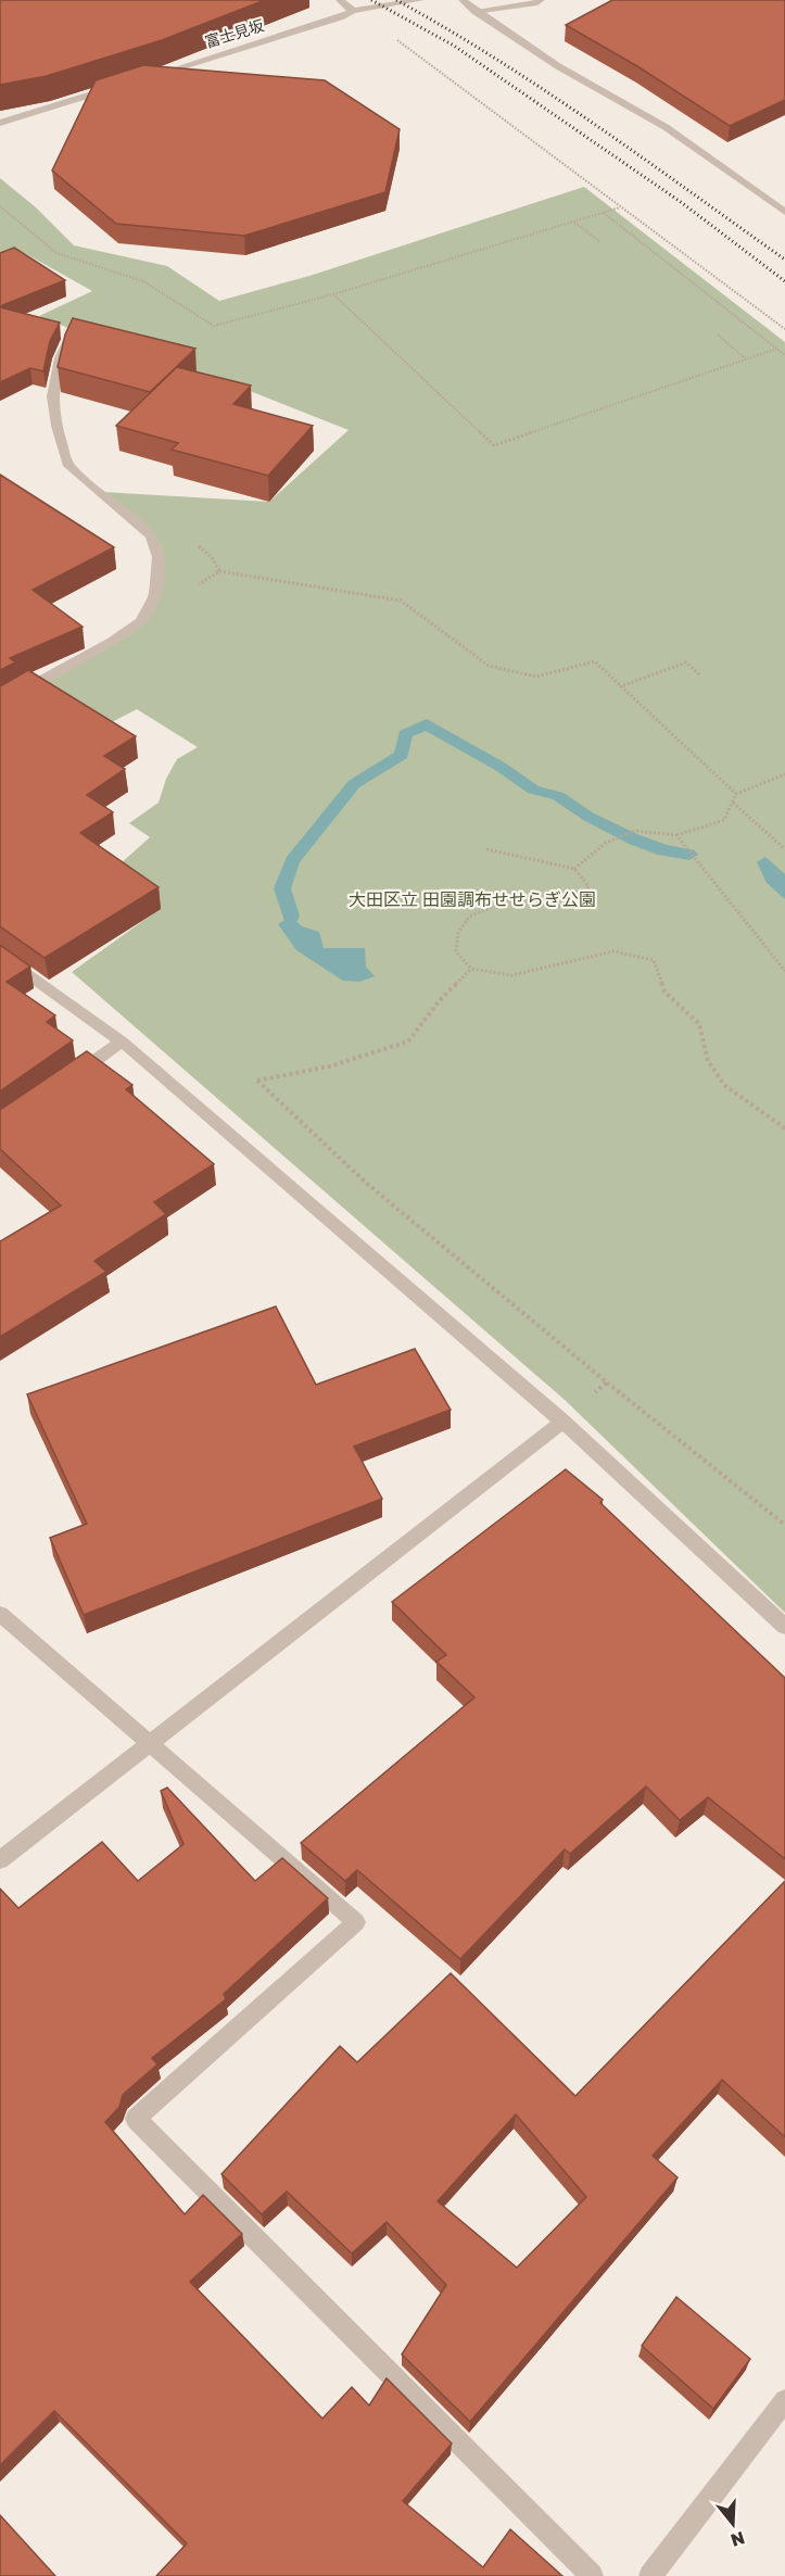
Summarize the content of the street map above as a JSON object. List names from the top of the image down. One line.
{"streets":{"street":["富士見坂"]},"parks":["大田区立 田園調布せせらぎ公園"],"north":"bottom"}
